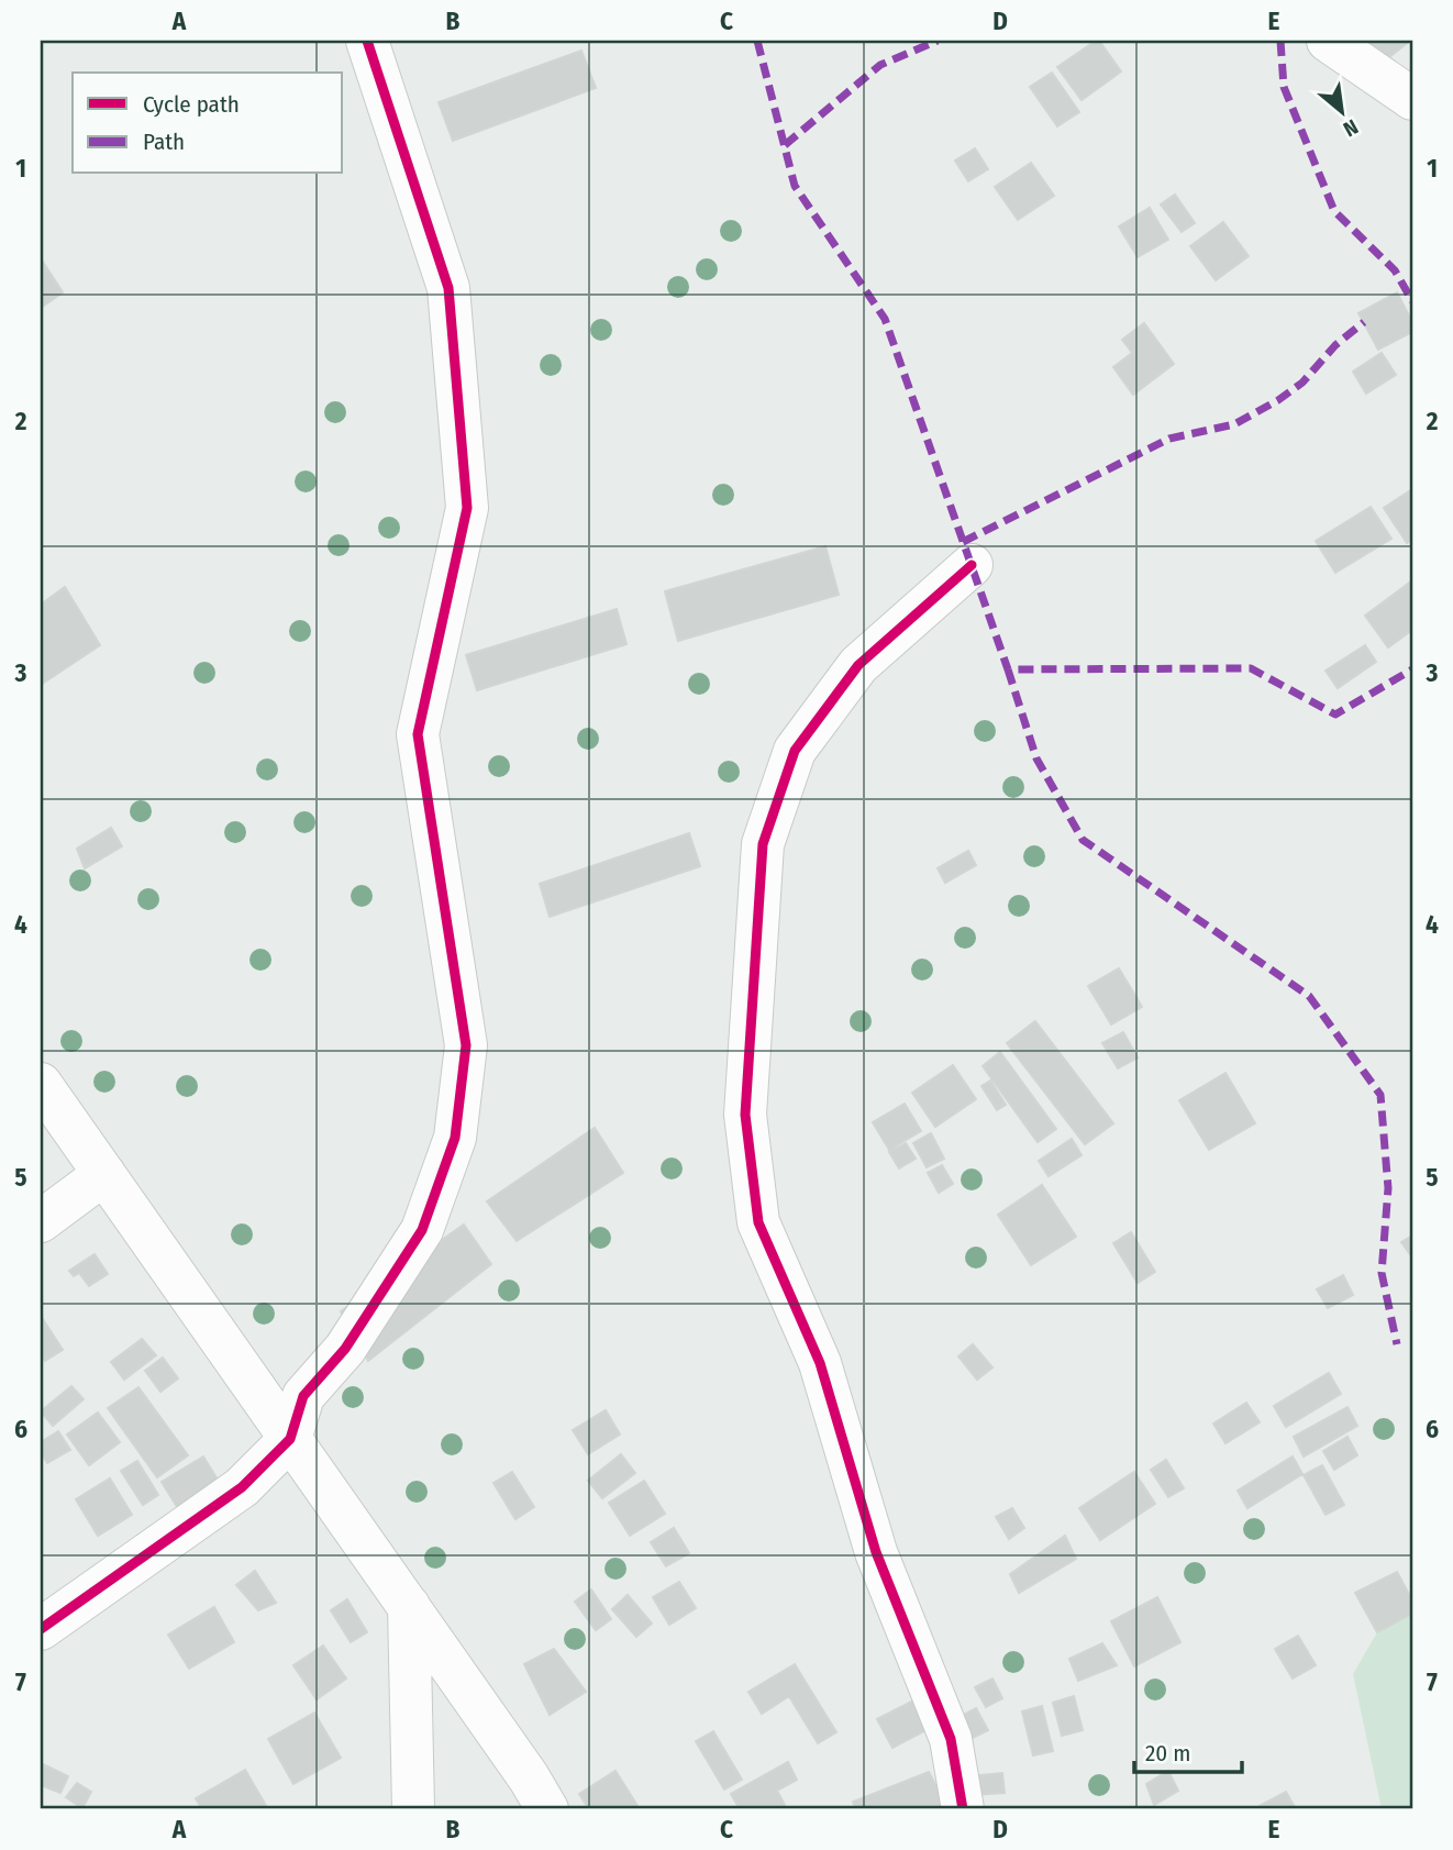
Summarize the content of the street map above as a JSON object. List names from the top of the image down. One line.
{"legend":["Cycle path","Path"],"scale_bar":"20 m","north":"bottom right","grid":{"columns":["A","B","C","D","E"],"rows":["1","2","3","4","5","6","7"]}}
